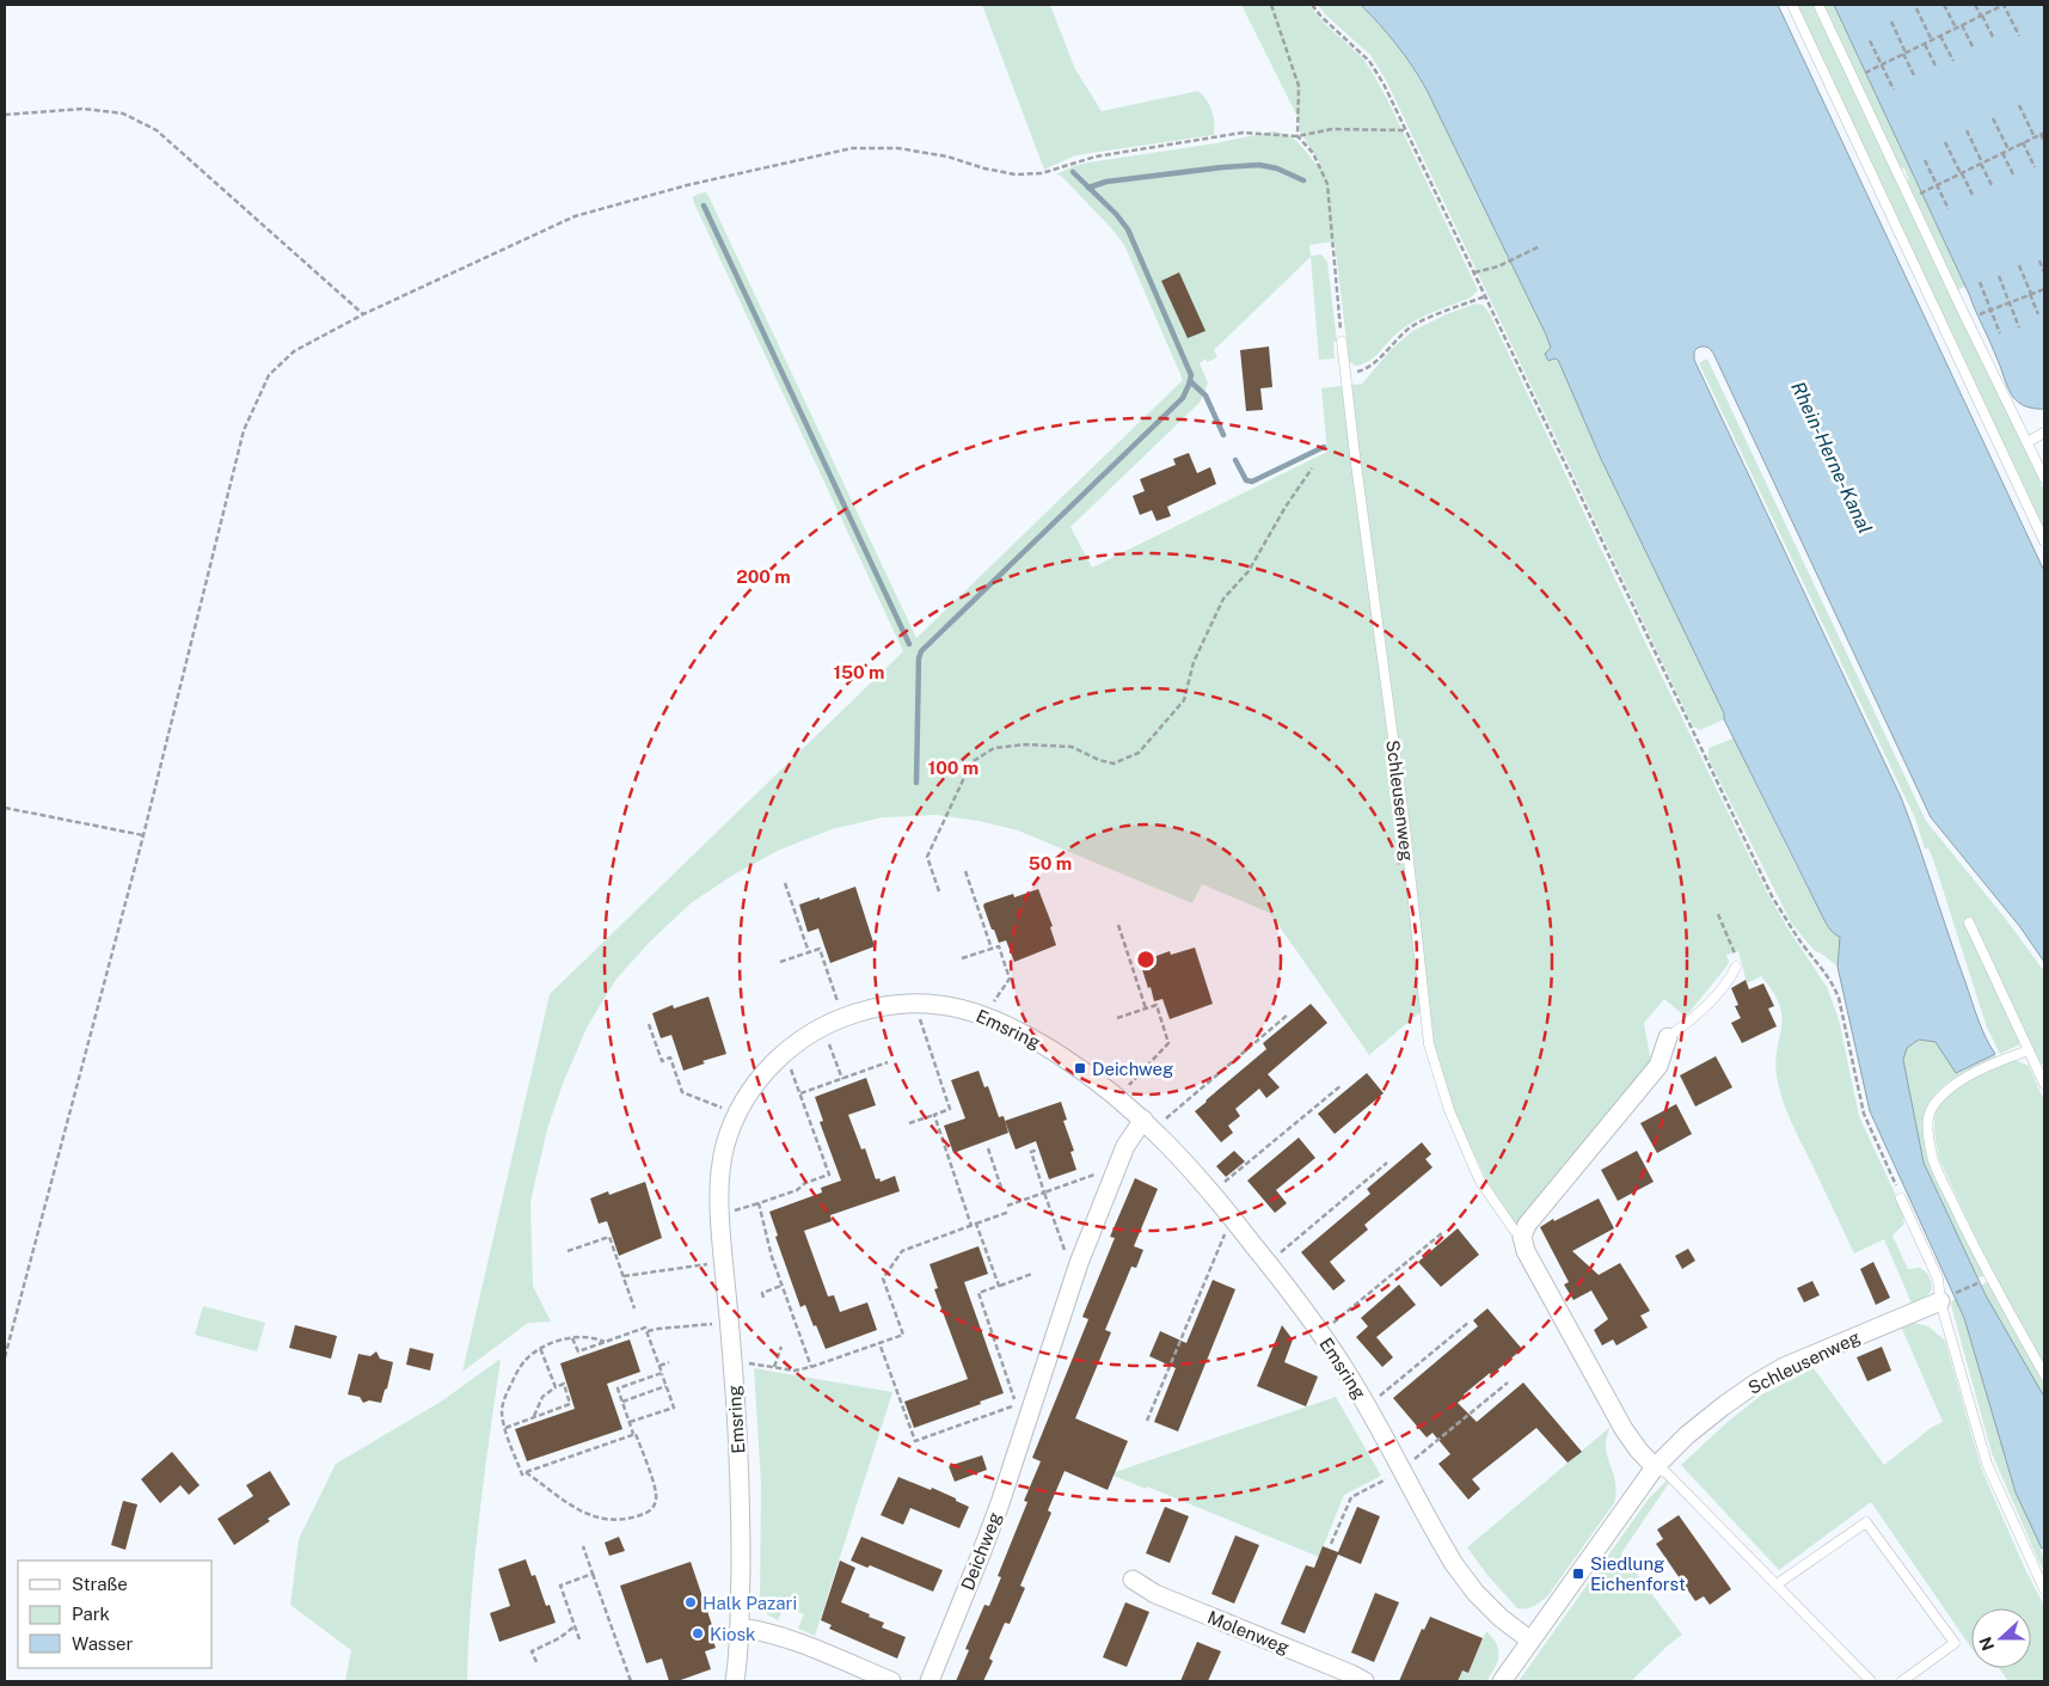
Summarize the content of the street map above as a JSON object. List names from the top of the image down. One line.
{"streets":{"street":["Schleusenweg","Emsring","Deichweg","Molenweg"]},"crossings":[["Schleusenweg","Emsring"],["Emsring","Deichweg"]],"water":["Rhein-Herne-Kanal"],"places":{"transit":["Deichweg","Siedlung Eichenforst"],"other":["Halk Pazari","Kiosk"]},"legend":["Straße","Park","Wasser"],"north":"left","rings":["200 m","150 m","100 m","50 m"]}
